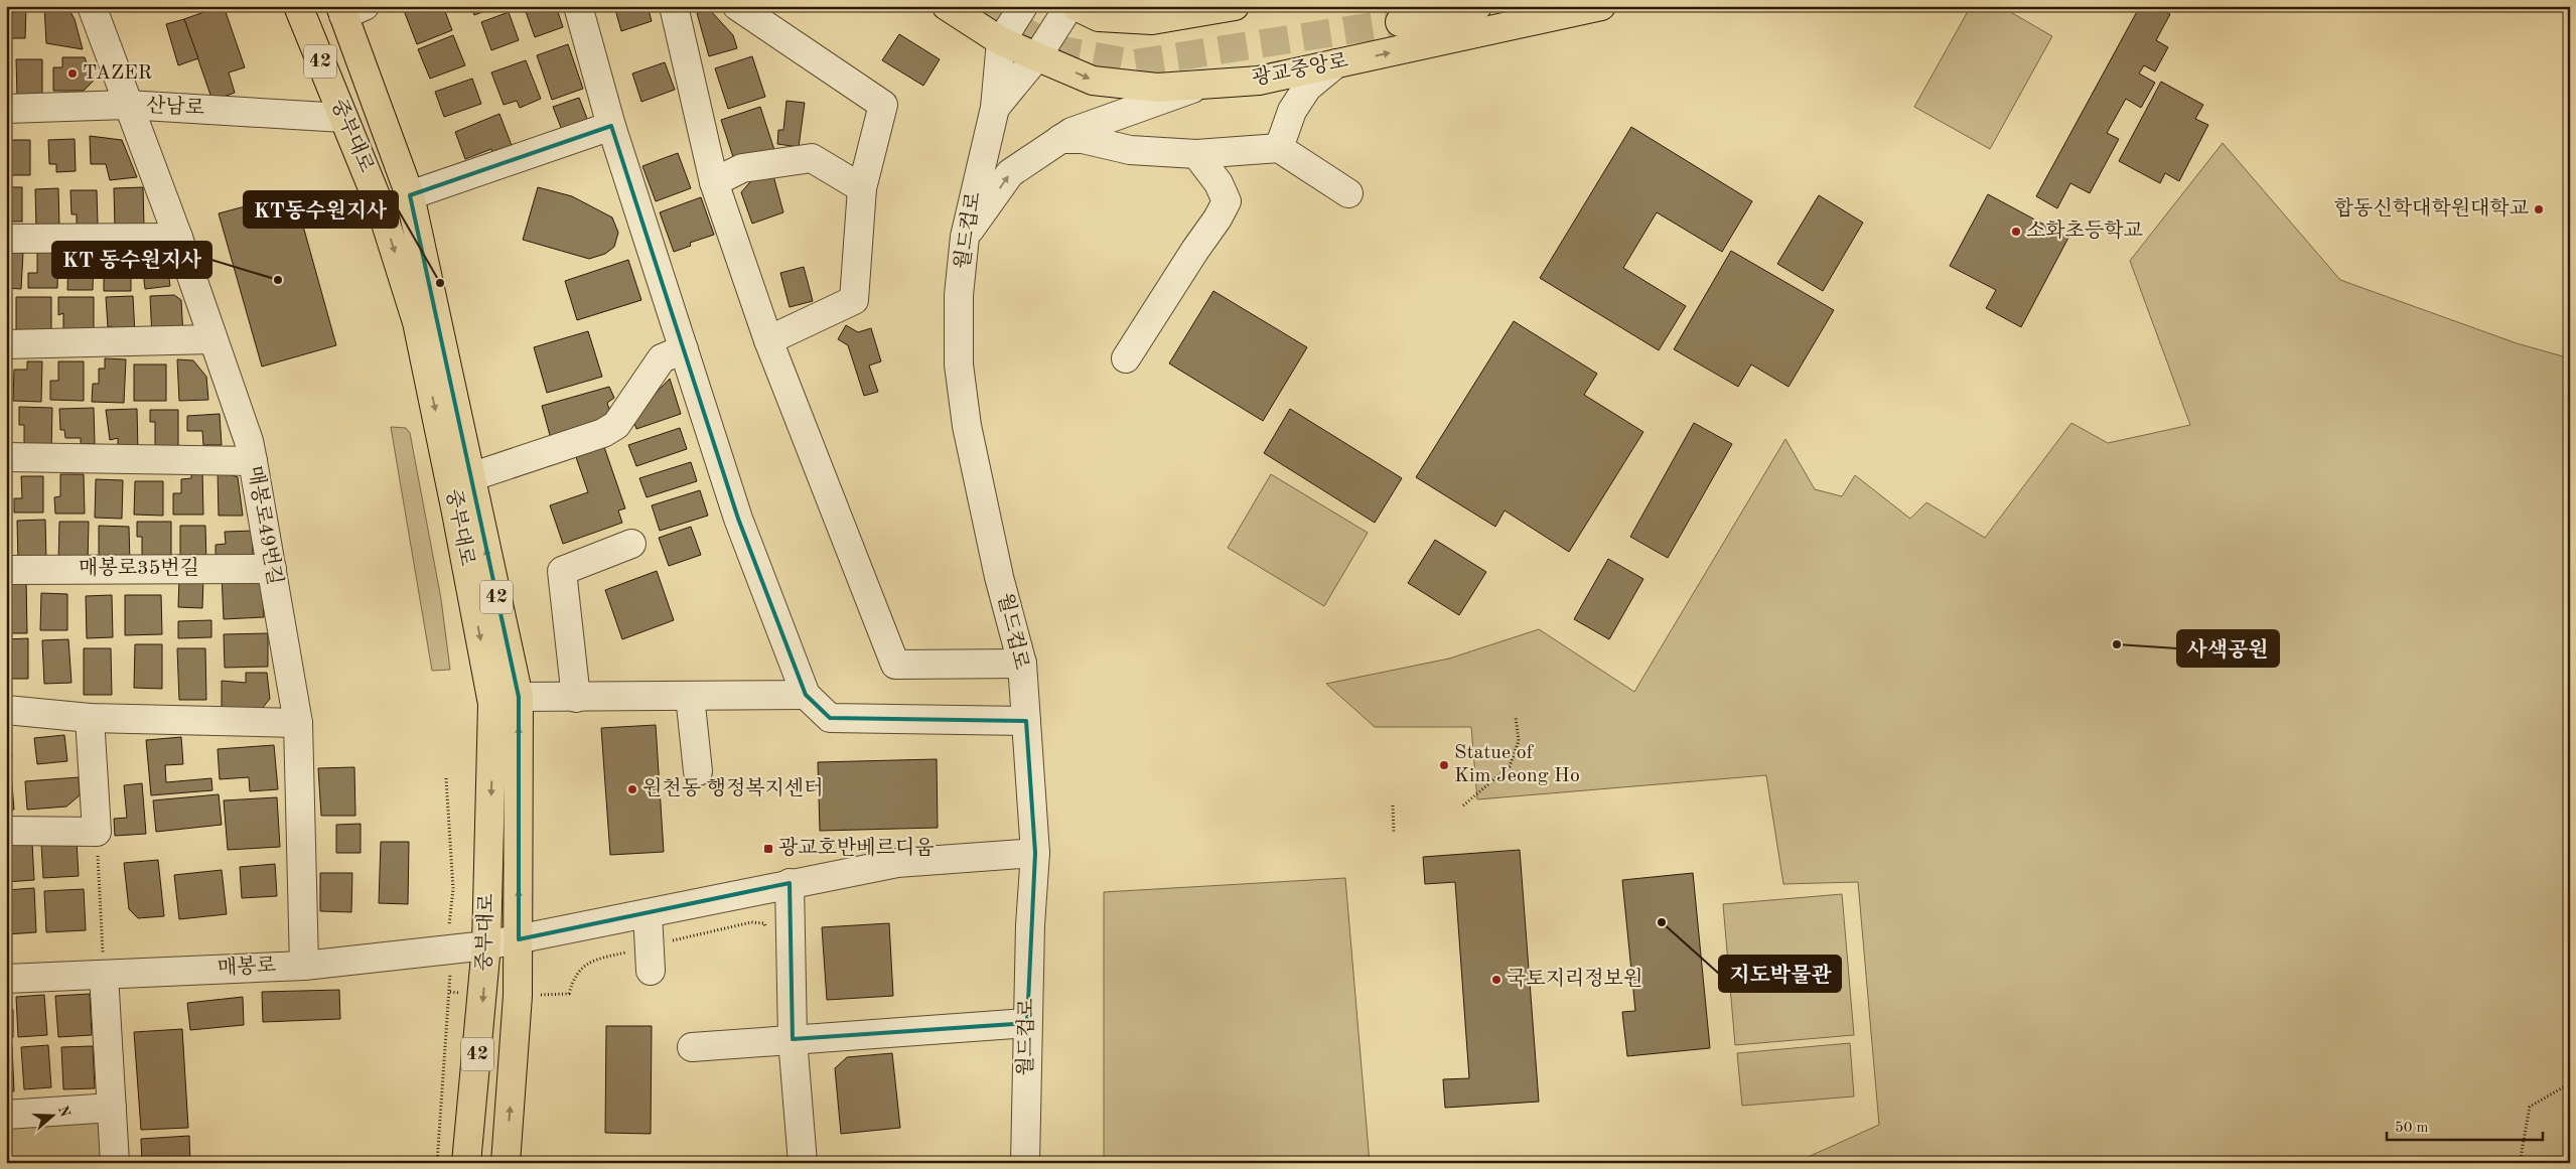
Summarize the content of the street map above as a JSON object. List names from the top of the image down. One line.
{"streets":{"main road":["42","광교중앙로","중부대로"],"street":["산남로","월드컵로","매봉로49번길","매봉로35번길","매봉로"]},"crossings":[["광교중앙로","월드컵로"],["산남로","중부대로"],["산남로","매봉로49번길"],["중부대로","매봉로"],["월드컵로","매봉로"],["매봉로49번길","매봉로35번길"],["매봉로49번길","매봉로"]],"places":{"other":["TAZER","합동신학대학원대학교","소화초등학교","KT 동수원지사","KT동수원지사","사색공원","Statue of Kim Jeong Ho","원천동 행정복지센터","지도박물관","국토지리정보원"],"transit":["광교호반베르디움"]},"scale_bar":"50 m","north":"right"}
